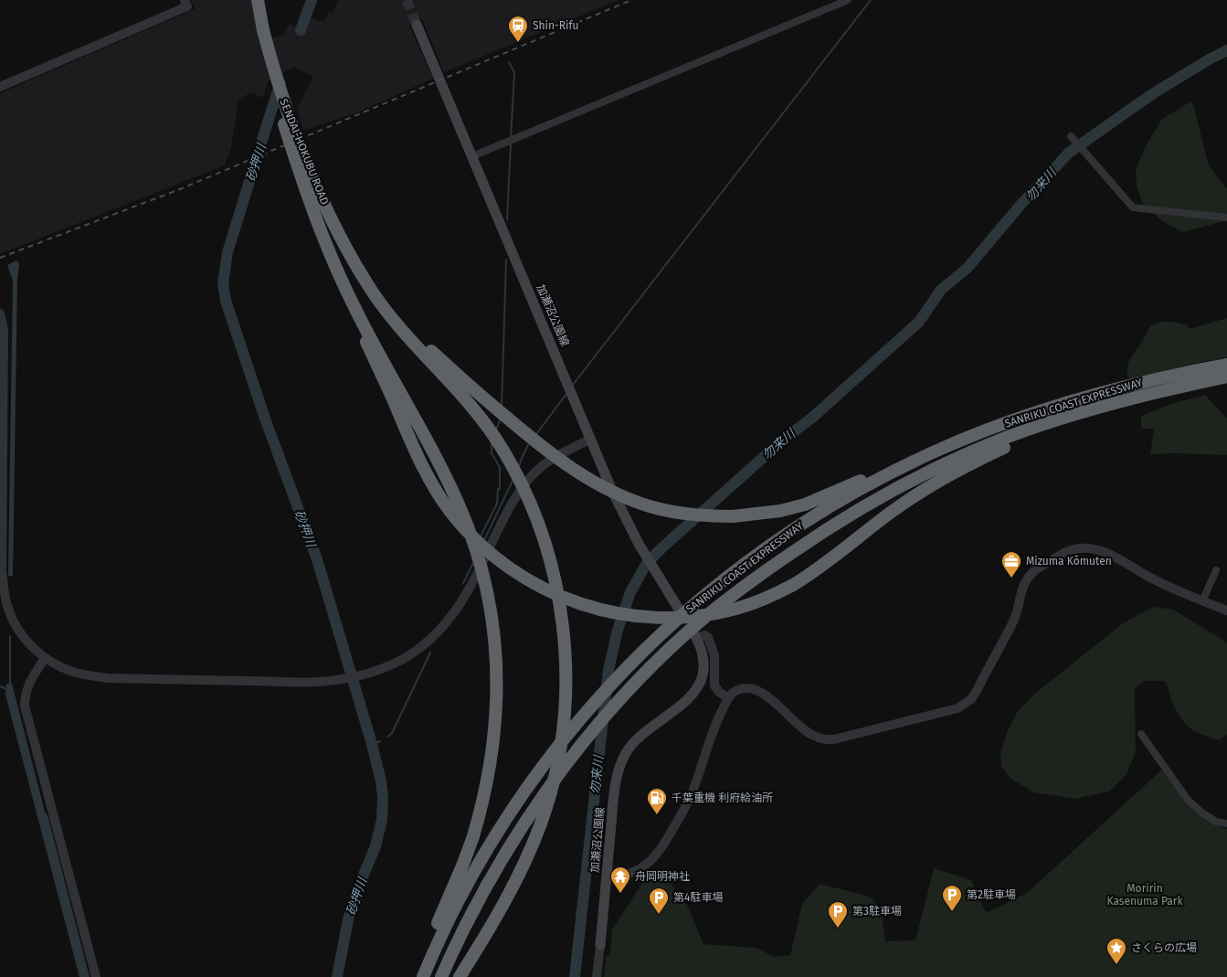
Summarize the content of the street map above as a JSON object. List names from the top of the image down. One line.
{"streets":{"highway":["SENDAI-HOKUBU ROAD","SANRIKU COAST EXPRESSWAY"],"main road":["加瀬沼公園線"]},"crossings":[["加瀬沼公園線","SANRIKU COAST EXPRESSWAY"]],"water":["砂押川","勿来川"],"parks":["Moririn Kasenuma Park"],"places":{"station":["Shin-Rifu"],"office":["Mizuma Kōmuten"],"fuel station":["千葉重機 利府給油所"],"temple":["舟岡明神社"],"parking":["第2駐車場","第4駐車場","第3駐車場"],"place":["さくらの広場"]}}
